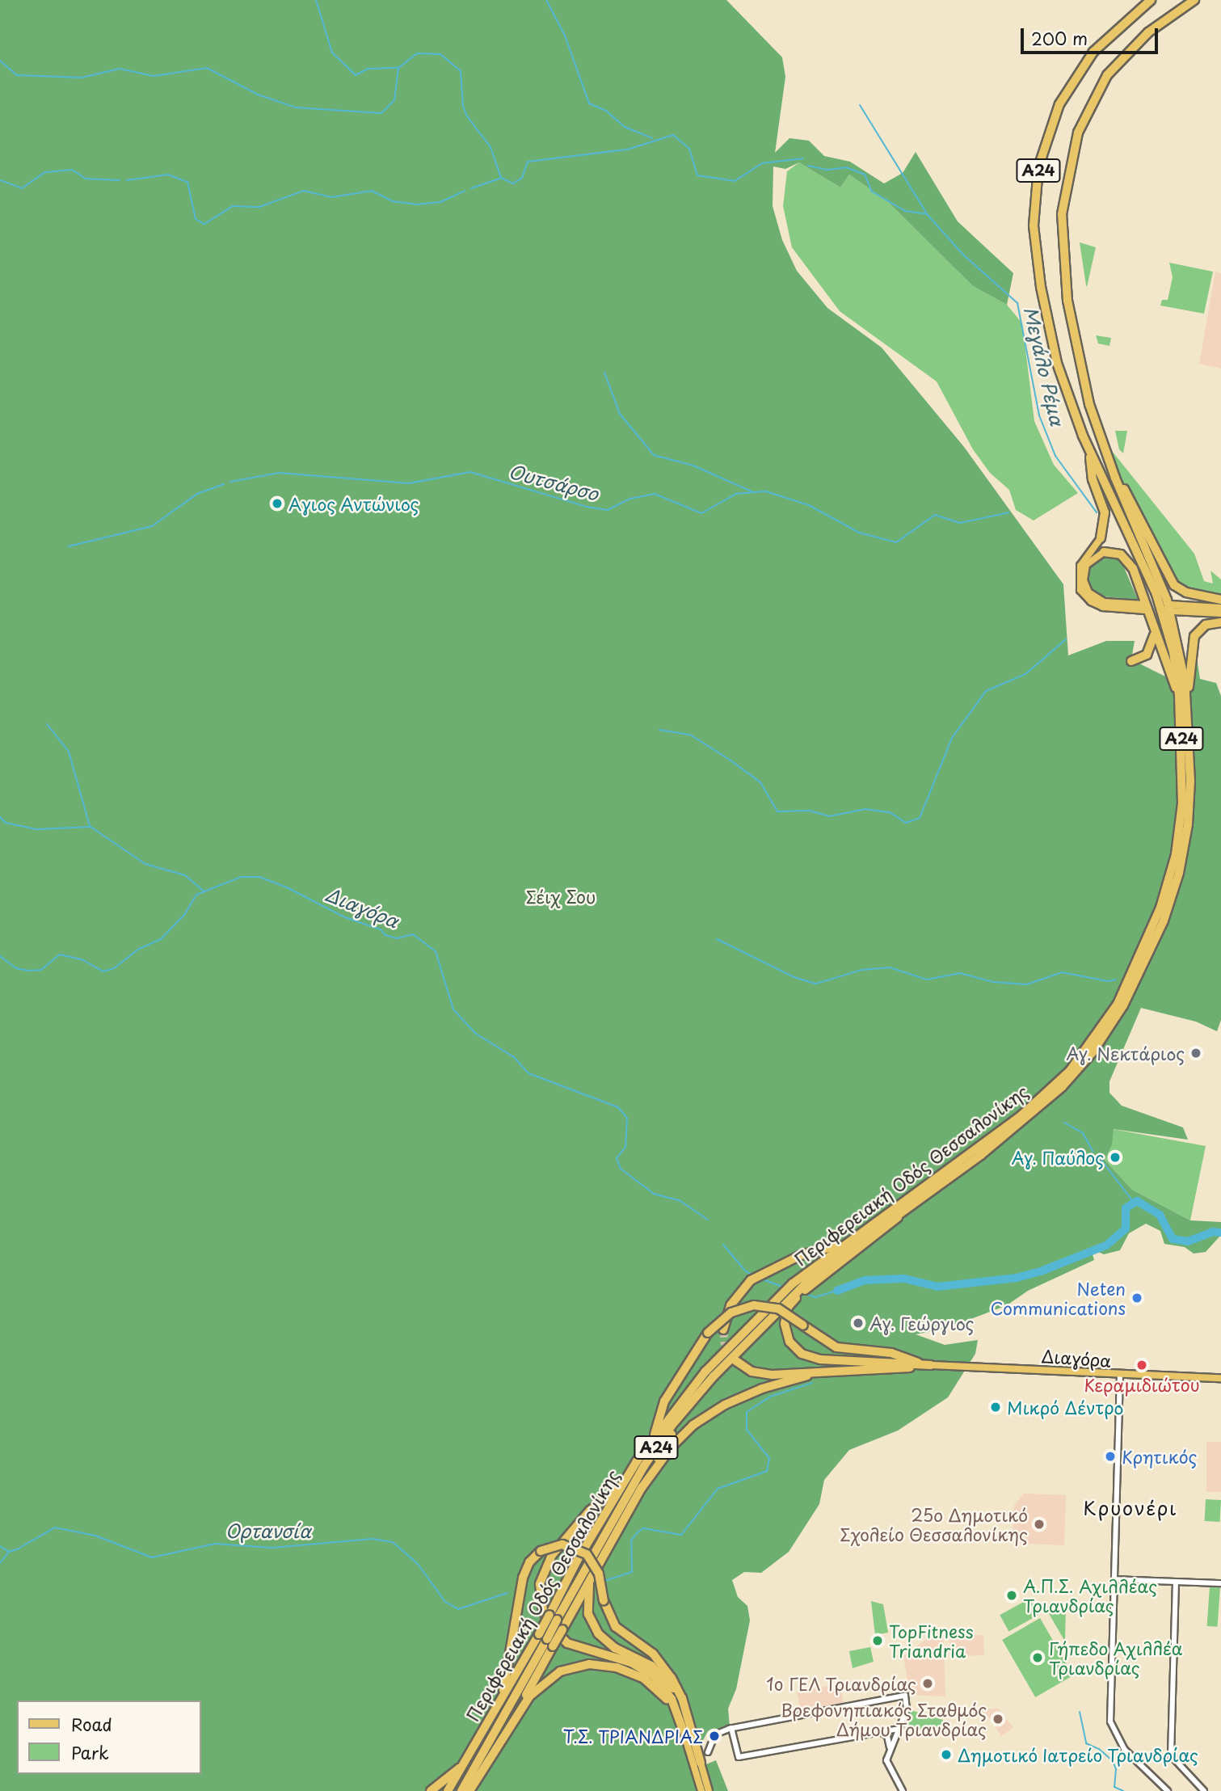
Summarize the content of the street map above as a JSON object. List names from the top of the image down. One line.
{"streets":{"highway":["Α24","Περιφερειακή Οδός Θεσσαλονίκης"],"main road":["Διαγόρα"]},"districts":["Κρυονέρι"],"water":["Μεγάλο Ρέμα","Ουτσάρσο","Διαγόρα","Ορτανσία"],"parks":["Σέιχ Σου"],"places":["Αγιος Αντώνιος","Αγ. Νεκτάριος","Αγ. Παύλος","Neten Communications","Αγ. Γεώργιος","Κεραμιδιώτου","Μικρό Δέντρο","Κρητικός","25ο Δημοτικό Σχολείο Θεσσαλονίκης","Α.Π.Σ. Αχιλλέας Τριανδρίας","TopFitness Triandria","Γήπεδο Αχιλλέα Τριανδρίας","1o ΓΕΛ Τριανδρίας","Βρεφονηπιακός Σταθμός Δήμου Τριανδρίας","Τ.Σ. ΤΡΙΑΝΔΡΙΑΣ","Δημοτικό Ιατρείο Τριανδρίας"],"legend":["Road","Park"],"scale_bar":"200 m"}
